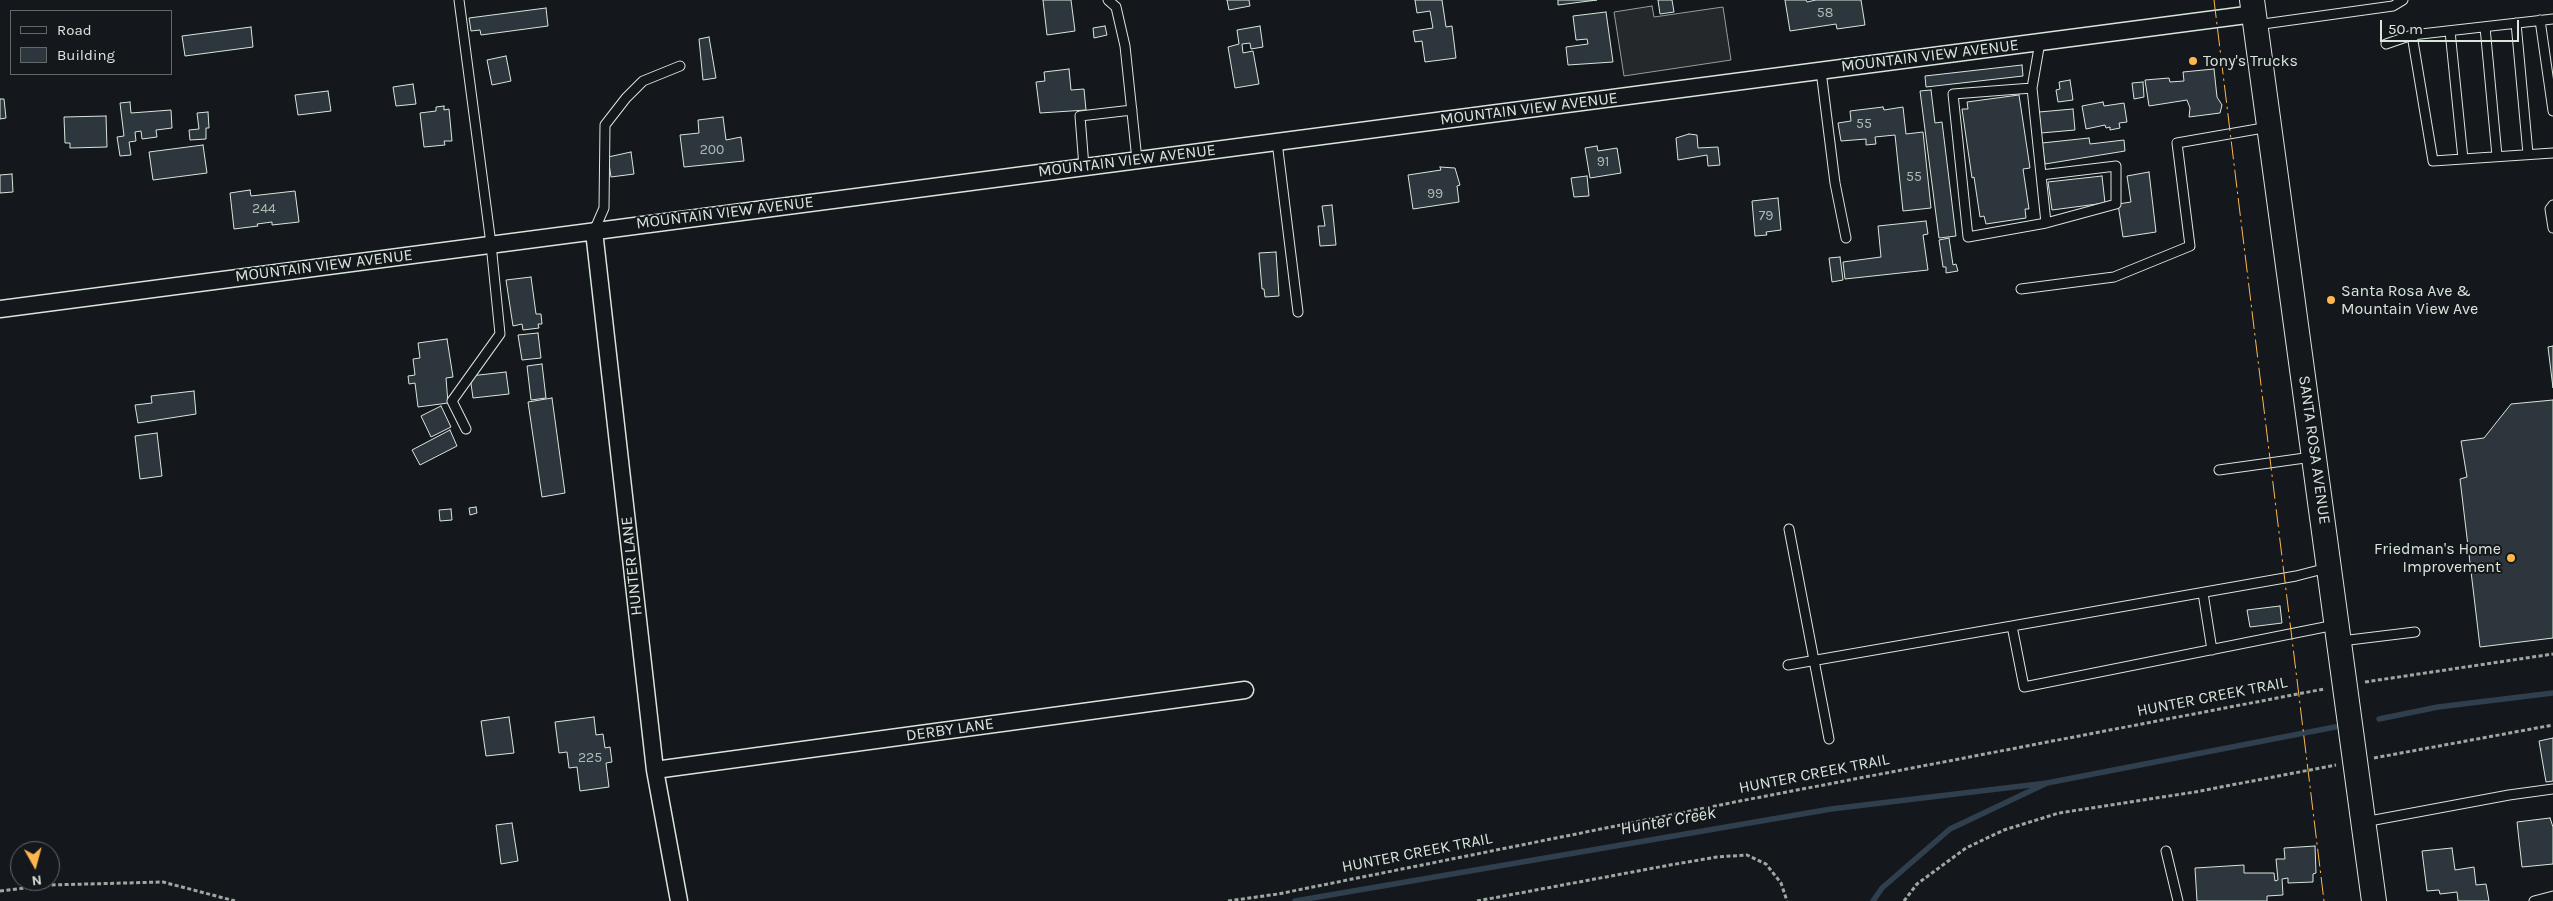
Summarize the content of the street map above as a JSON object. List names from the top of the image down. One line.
{"streets":{"main road":["SANTA ROSA AVENUE"],"street":["MOUNTAIN VIEW AVENUE","HUNTER LANE","DERBY LANE"],"path":["HUNTER CREEK TRAIL"]},"crossings":[["MOUNTAIN VIEW AVENUE","SANTA ROSA AVENUE"],["MOUNTAIN VIEW AVENUE","HUNTER LANE"],["SANTA ROSA AVENUE","HUNTER CREEK TRAIL"],["HUNTER LANE","DERBY LANE"]],"water":["Hunter Creek"],"places":["Tony's Trucks","Santa Rosa Ave & Mountain View Ave","Friedman's Home Improvement"],"house_numbers":["58","55","200","91","55","99","244","79","225"],"legend":["Road","Building"],"scale_bar":"50 m","north":"bottom"}
